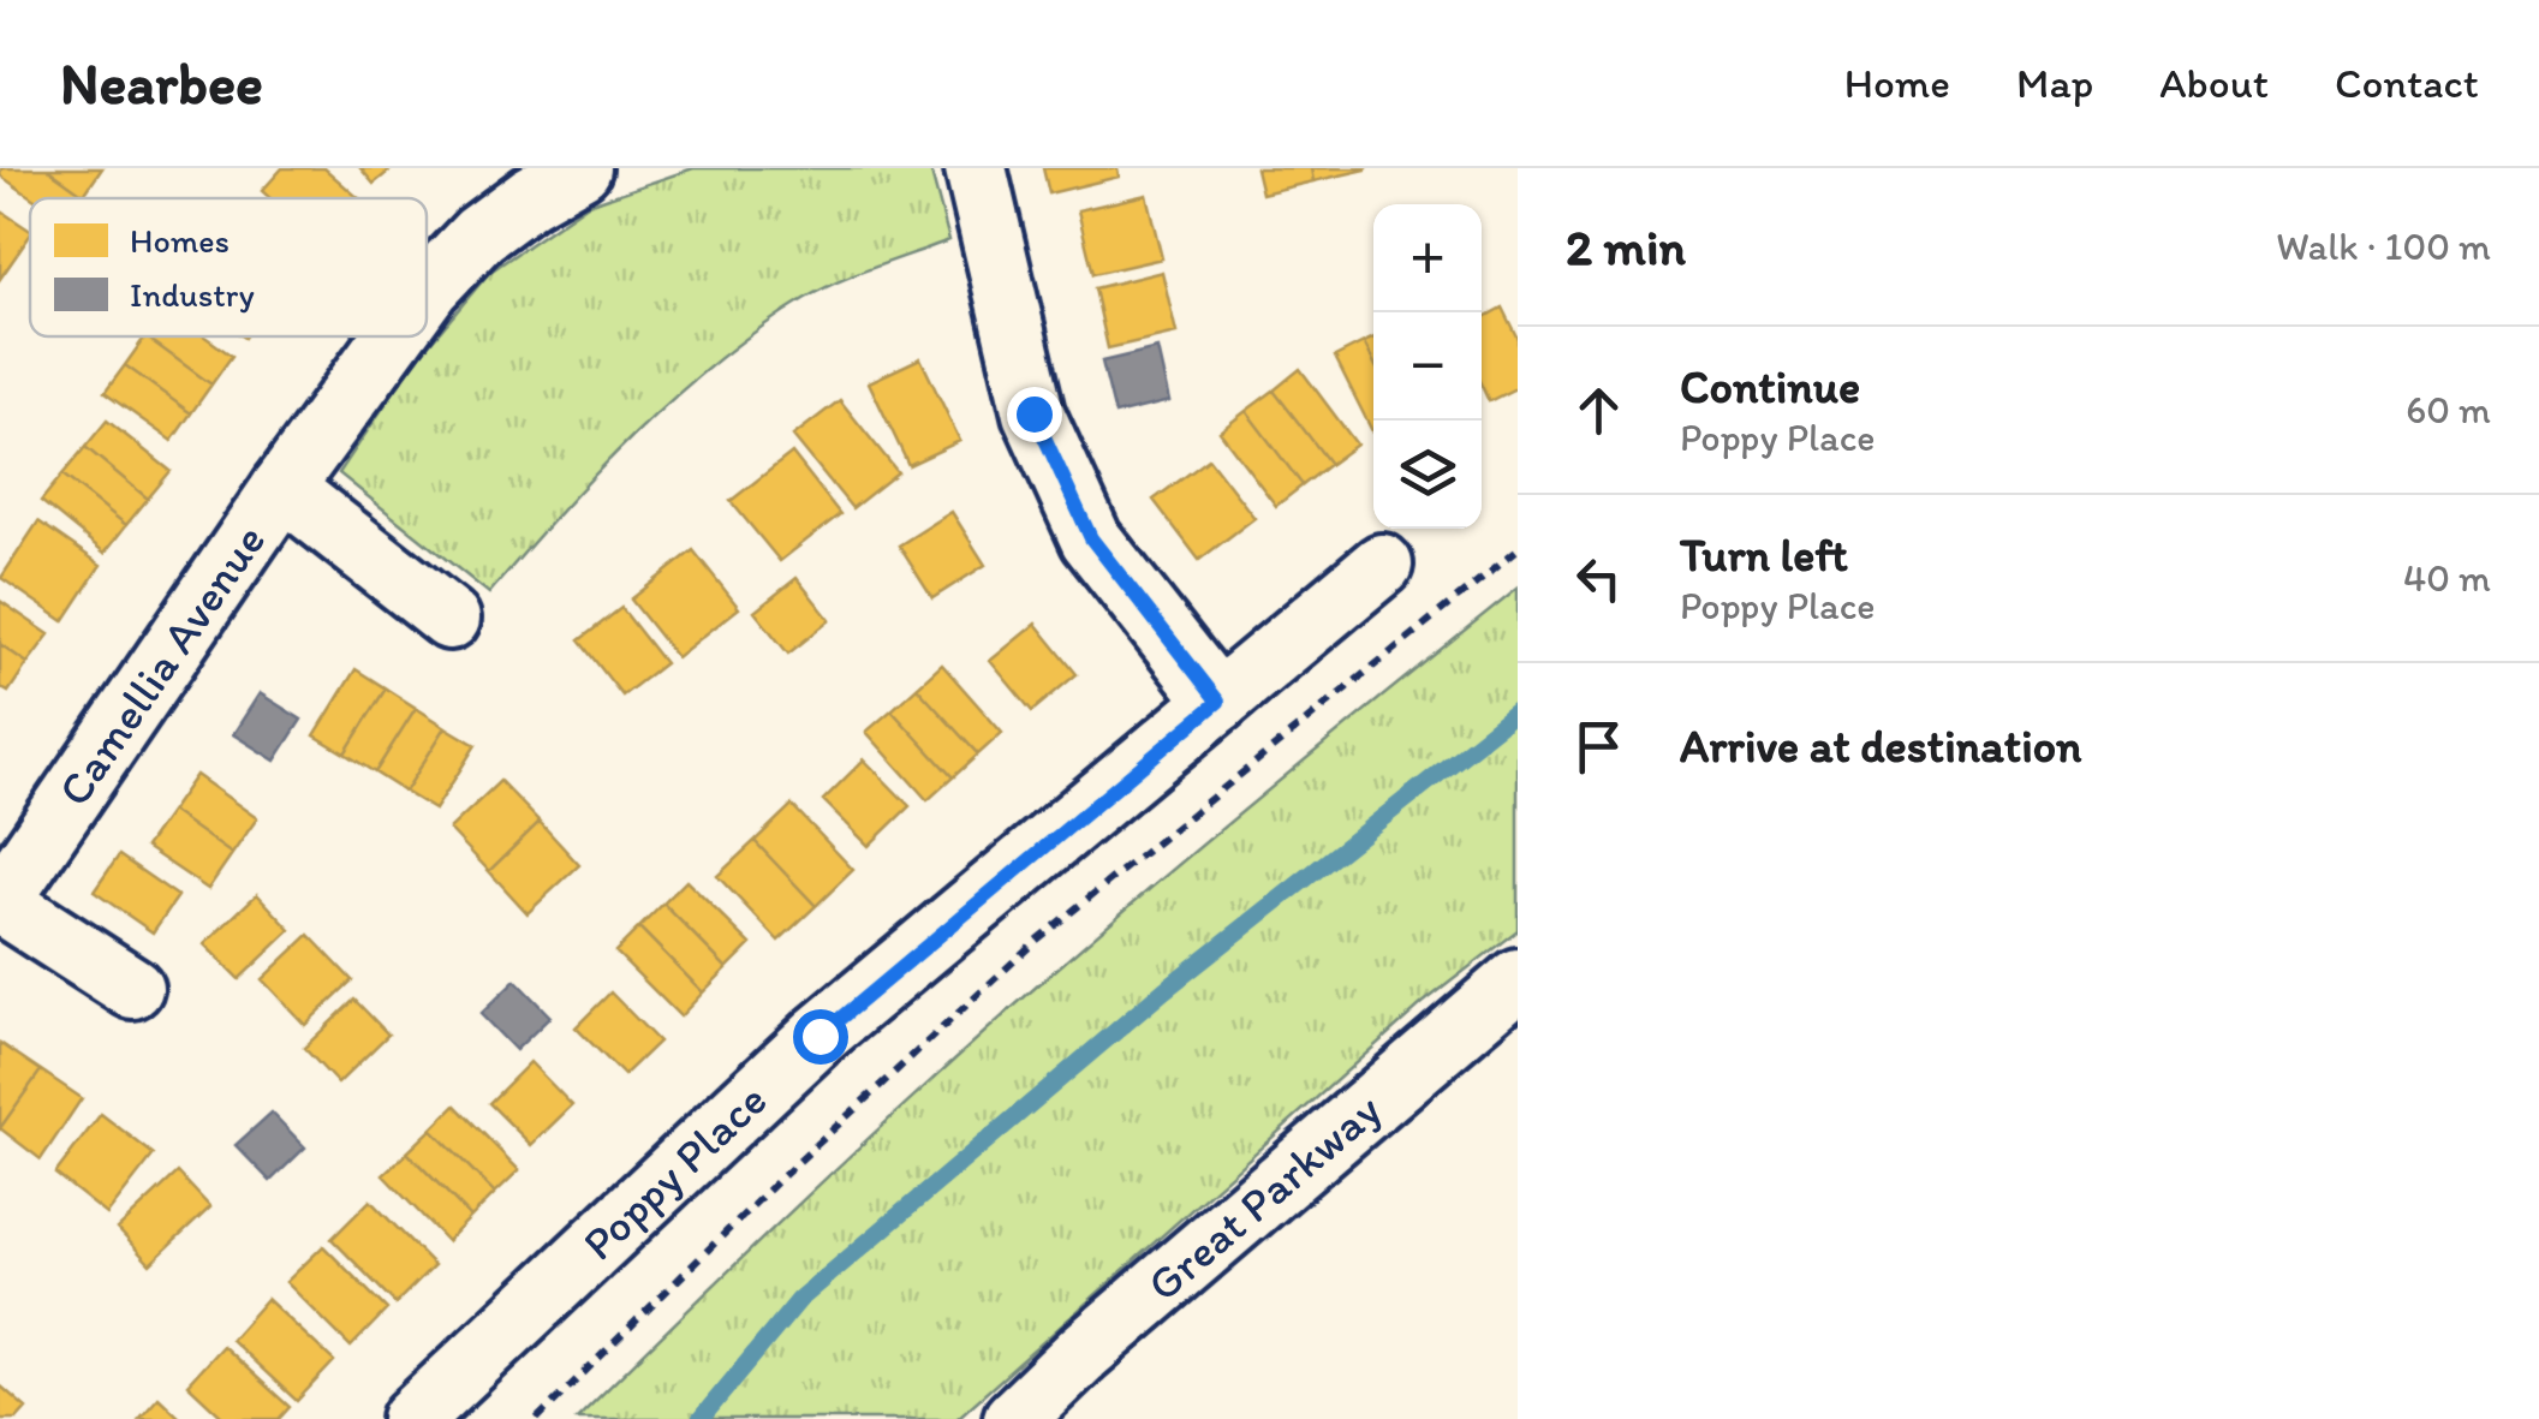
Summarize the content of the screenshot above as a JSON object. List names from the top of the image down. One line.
{"streets":{"street":["Camellia Avenue","Poppy Place","Great Parkway"]},"legend":["Homes","Industry"],"page":{"header":"Nearbee","nav":["Home","Map","About","Contact"],"heading":["2 min","Walk · 100 m"],"map_buttons":["+","−"],"list":[["Continue","Poppy Place","60 m"],["Turn left","Poppy Place","40 m"],"Arrive at destination"]}}
